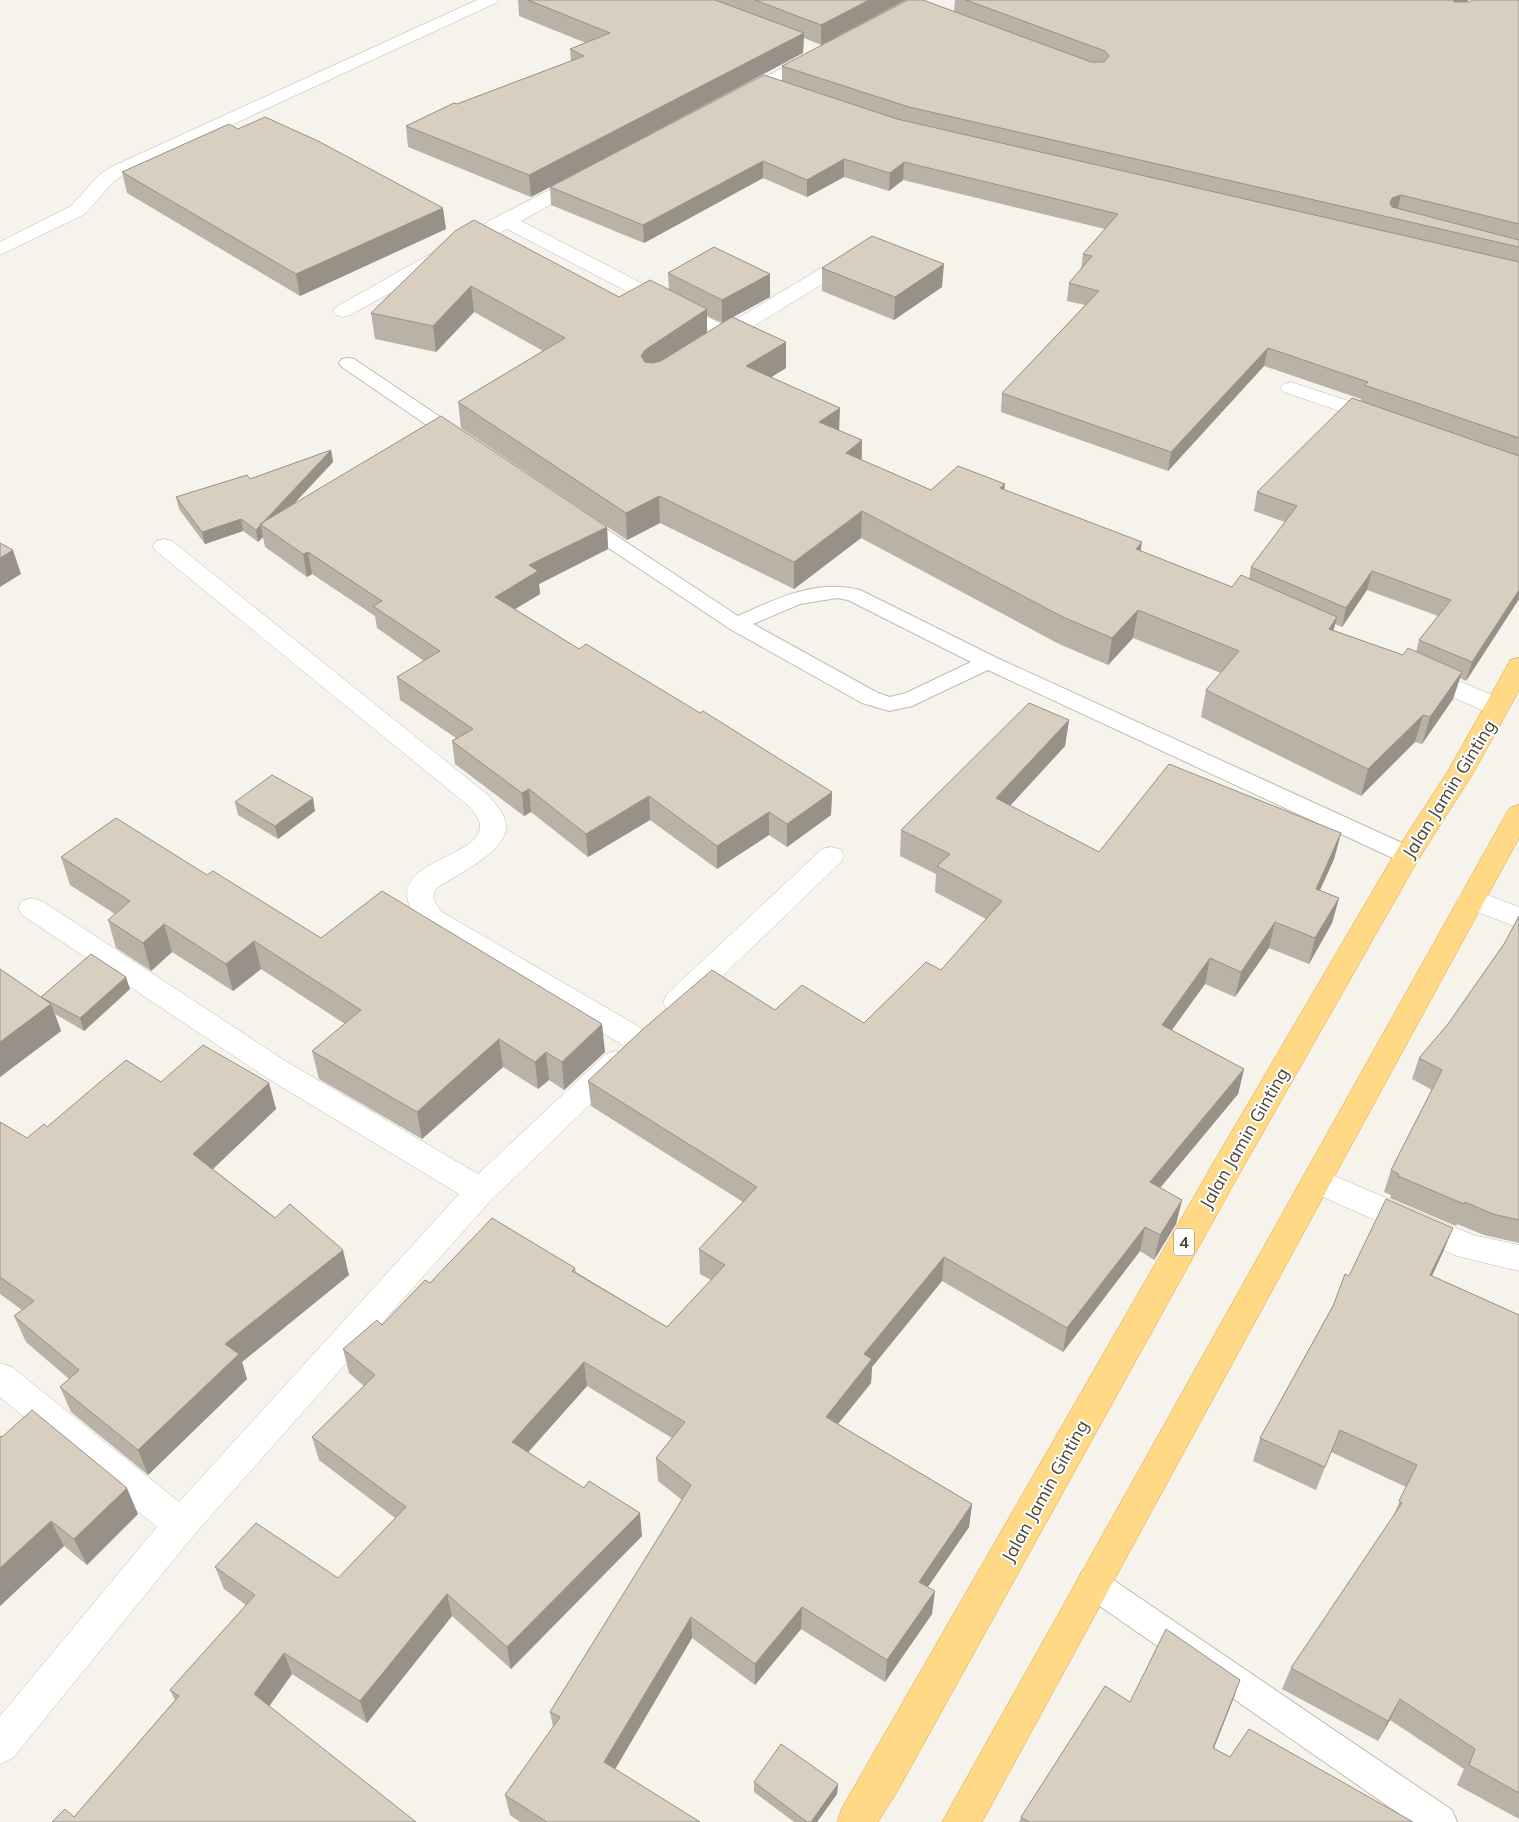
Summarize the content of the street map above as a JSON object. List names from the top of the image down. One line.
{"streets":{"highway":["Jalan Jamin Ginting","4"]}}
